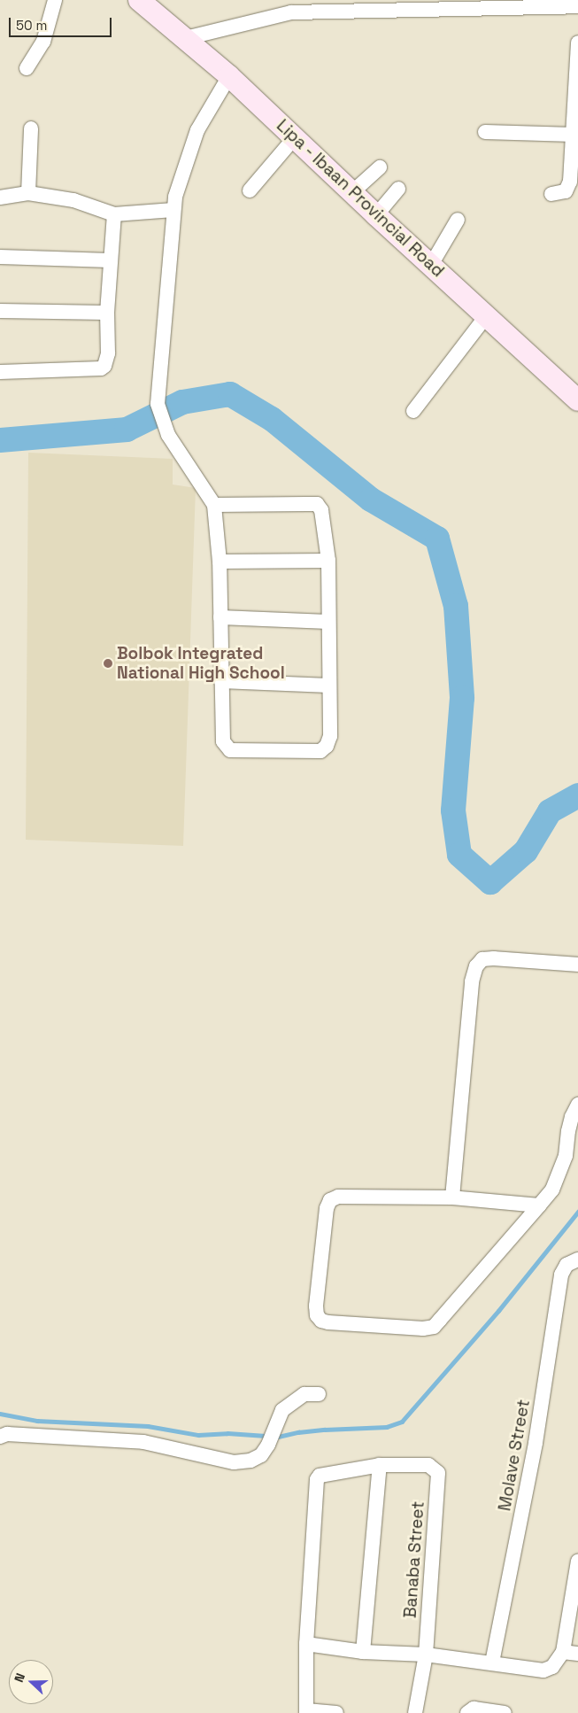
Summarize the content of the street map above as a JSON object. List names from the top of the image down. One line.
{"streets":{"main road":["Lipa - Ibaan Provincial Road"],"street":["Molave Street","Banaba Street"]},"places":["Bolbok Integrated National High School"],"scale_bar":"50 m","north":"left"}
